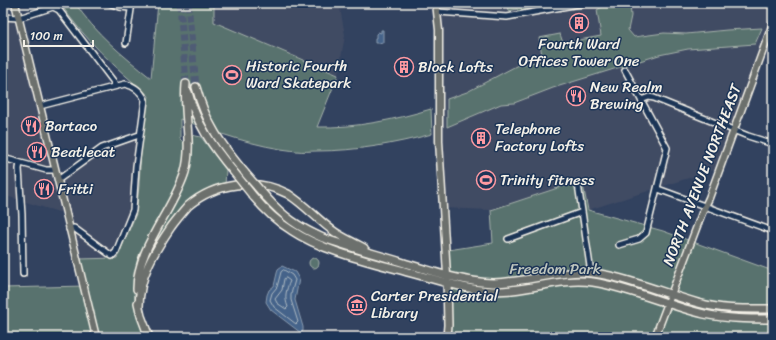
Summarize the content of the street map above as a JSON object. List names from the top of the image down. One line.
{"streets":{"main road":["NORTH AVENUE NORTHEAST"]},"parks":["Freedom Park"],"places":{"building":["Fourth Ward Offices Tower One","Block Lofts","Telephone Factory Lofts"],"sports":["Historic Fourth Ward Skatepark","Trinity fitness"],"restaurant":["New Realm Brewing","Bartaco","Beatlecat","Fritti"],"museum":["Carter Presidential Library"]},"scale_bar":"100 m"}
